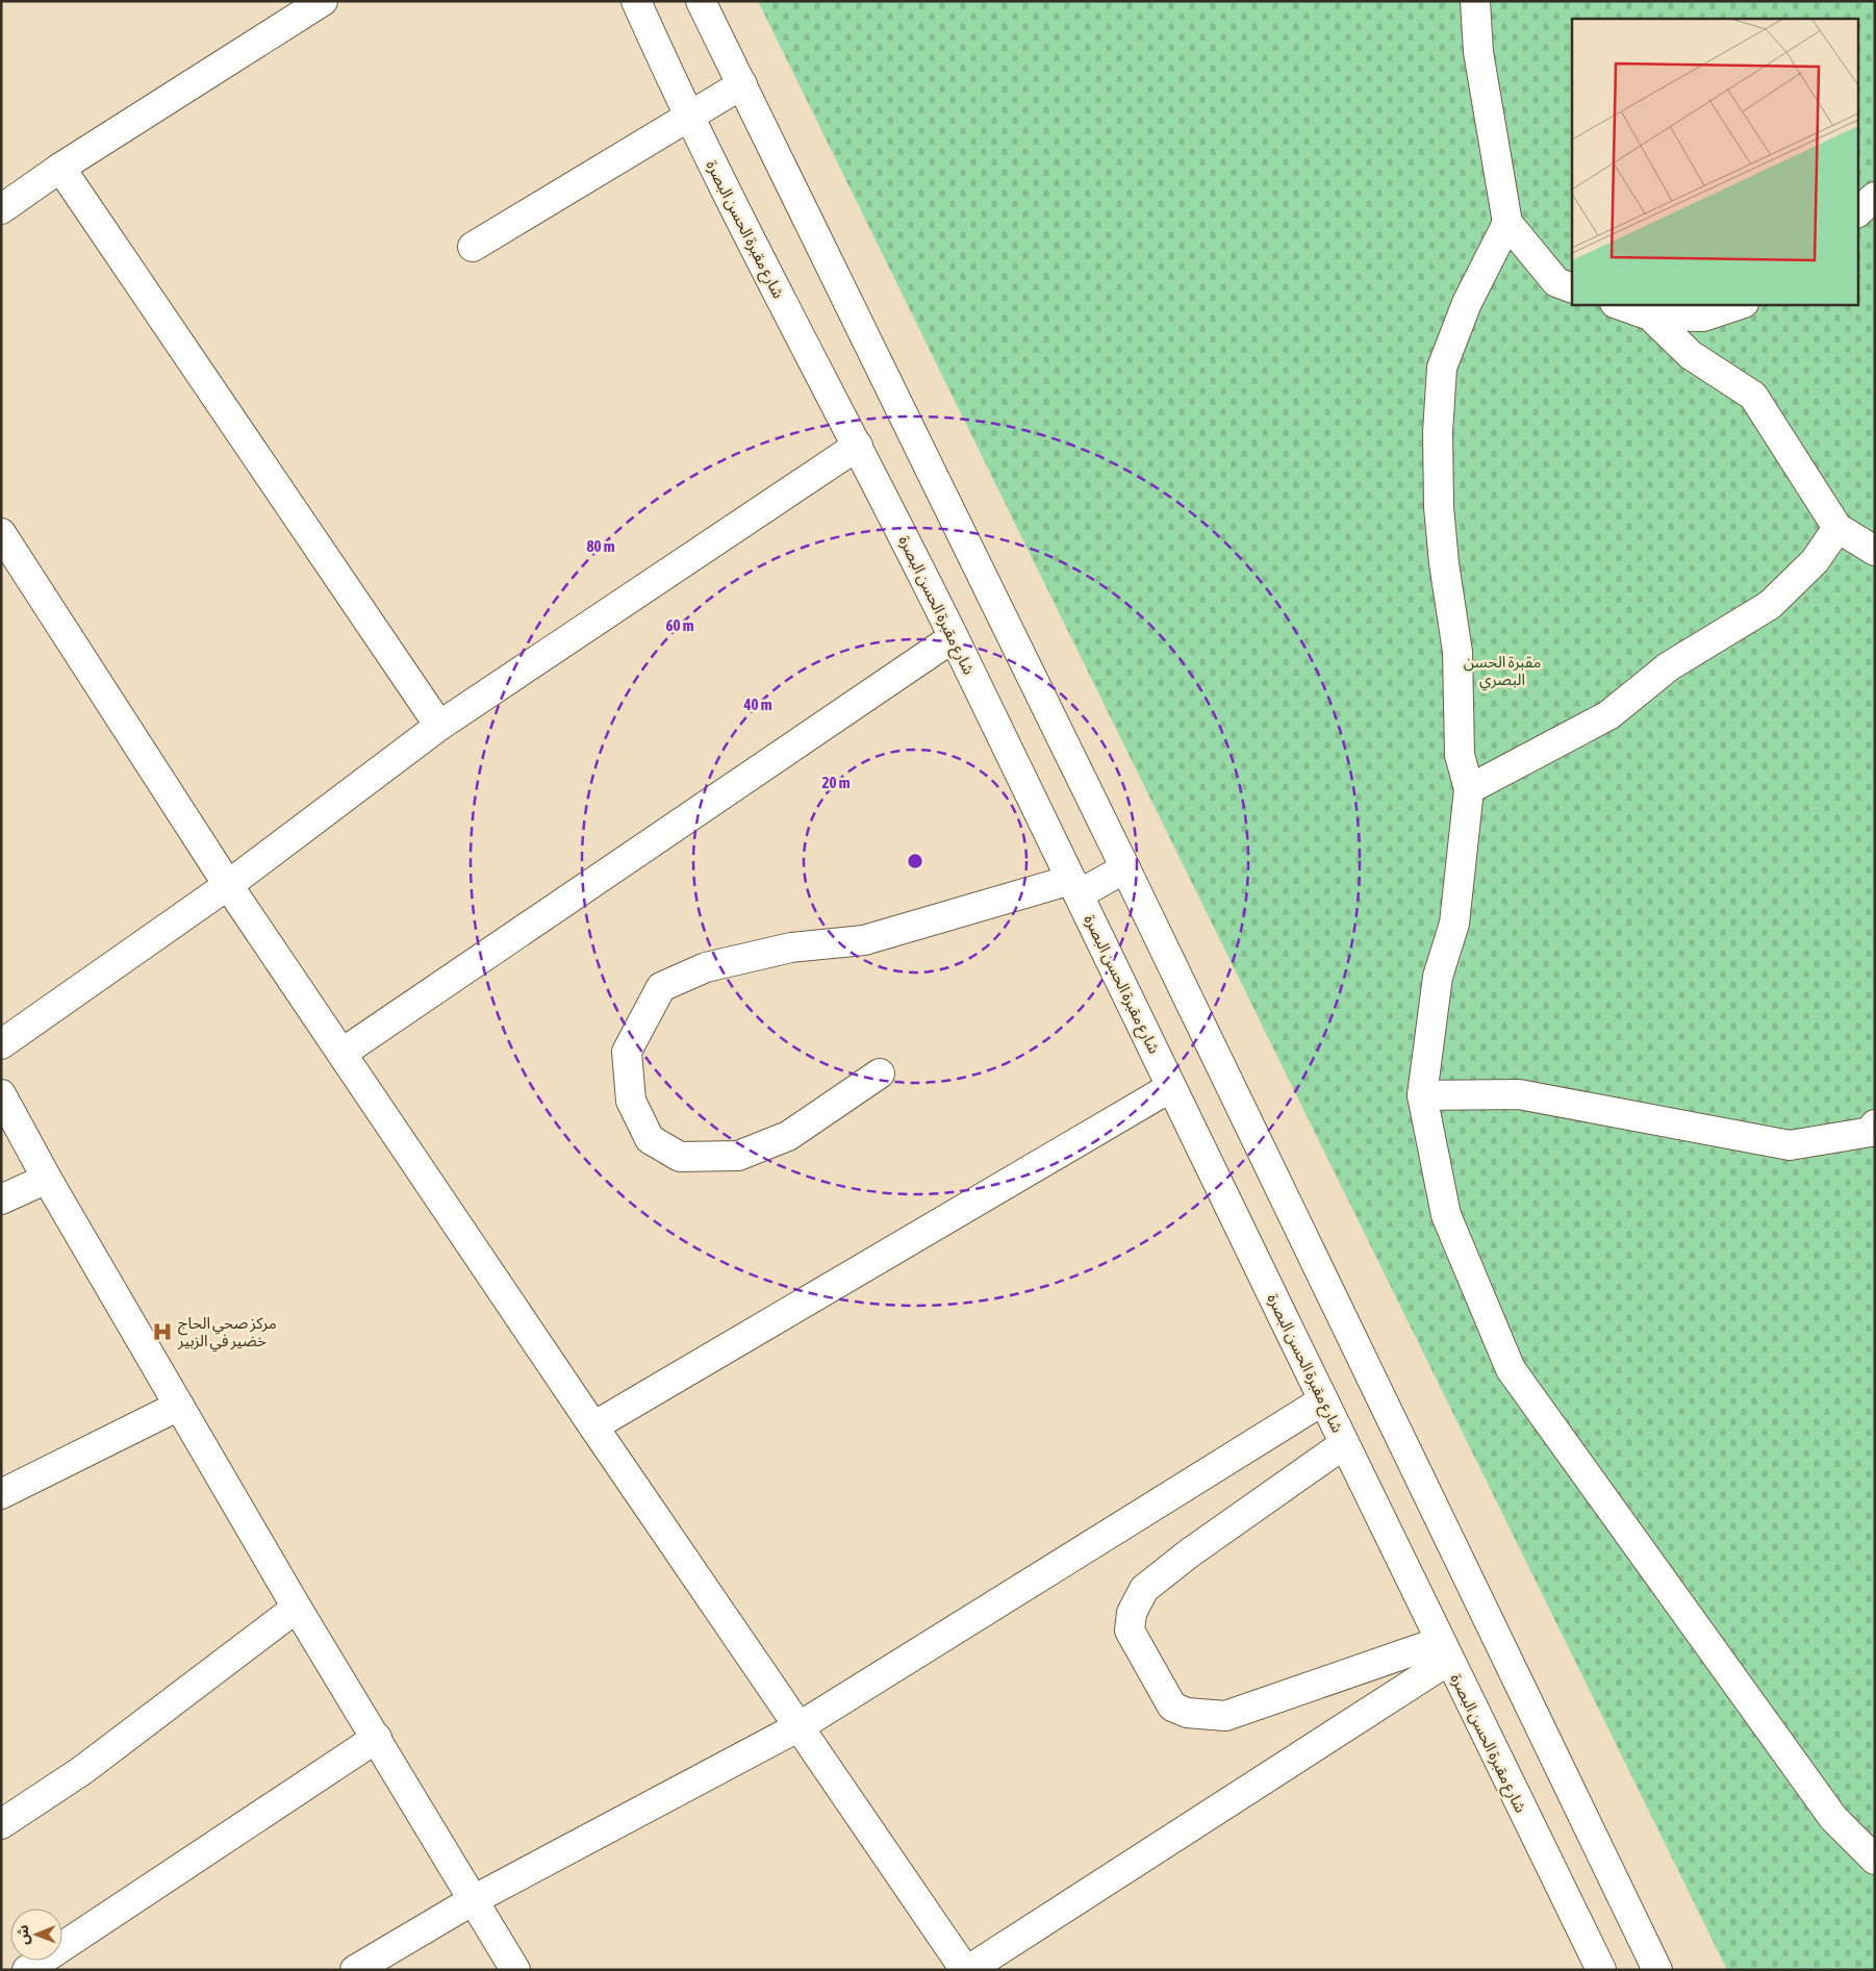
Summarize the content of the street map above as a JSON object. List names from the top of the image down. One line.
{"streets":{"street":["شارع مقبرة الحسن البصرة"]},"parks":["مقبرة الحسن البصري"],"places":{"hospital":["مركز صحي الحاج خضير في الزبير"]},"north":"left","rings":["80 m","60 m","40 m","20 m"]}
